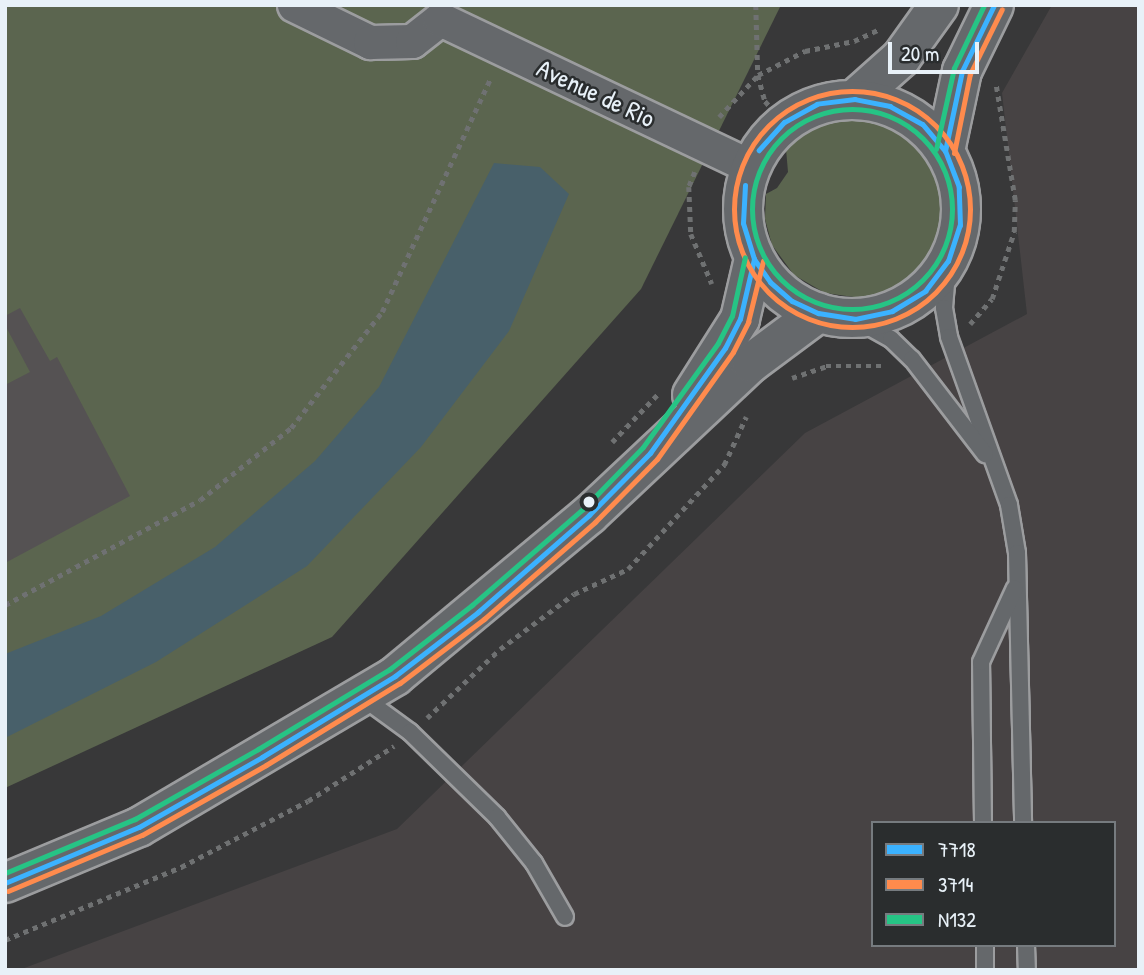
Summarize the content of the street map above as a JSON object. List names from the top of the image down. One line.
{"streets":{"street":["Avenue de Rio"]},"lines":["transit line 7718","transit line N132","transit line 3714"],"legend":["7718","3714","N132"],"scale_bar":"20 m"}
